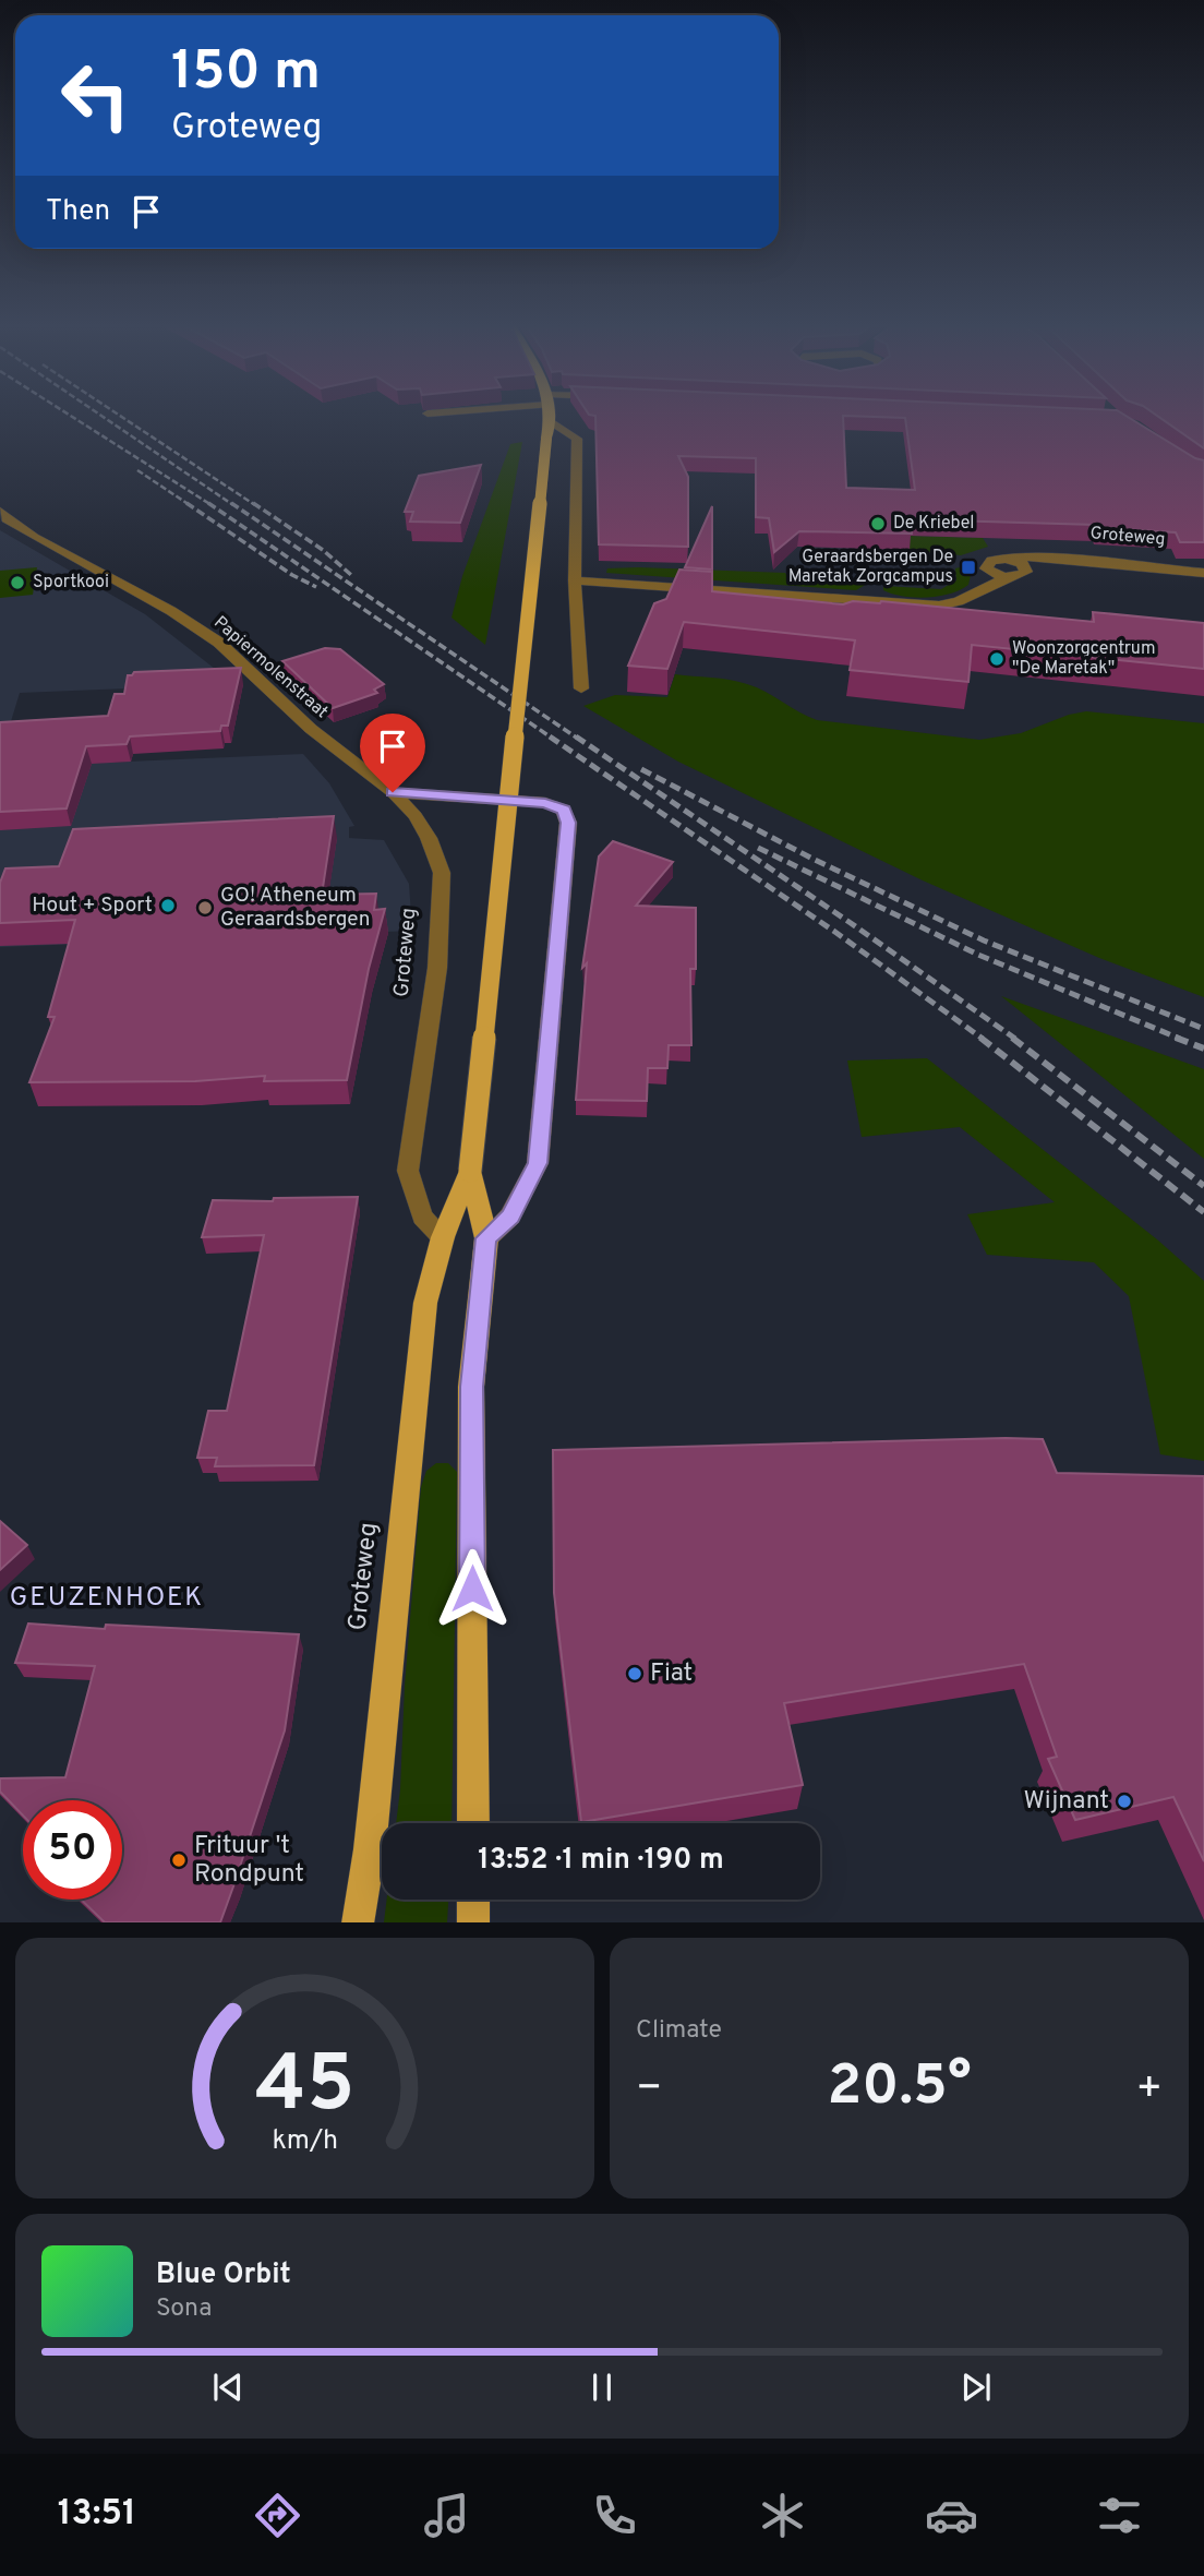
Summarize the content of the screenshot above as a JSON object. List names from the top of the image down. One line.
{"streets":{"main road":["Groteweg"],"street":["Papiermolenstraat"]},"crossings":[["Groteweg","Papiermolenstraat"]],"districts":["GEUZENHOEK"],"places":{"other":["De Kriebel","Sportkooi","Woonzorgcentrum \"De Maretak\"","Hout + Sport","GO! Atheneum Geraardsbergen","Fiat","Wijnant","Frituur 't Rondpunt"],"transit":["Geraardsbergen De Maretak Zorgcampus"]},"page":{"turn":["150 m","Groteweg"],"then":"Then","limit":"50","trip":"13:52 · 1 min · 190 m","tile":"Climate","heat":["−","20.5°","+"],"song":["Blue Orbit","Sona"],"tabs":"13:51","gauge":["45","km/h"]}}
